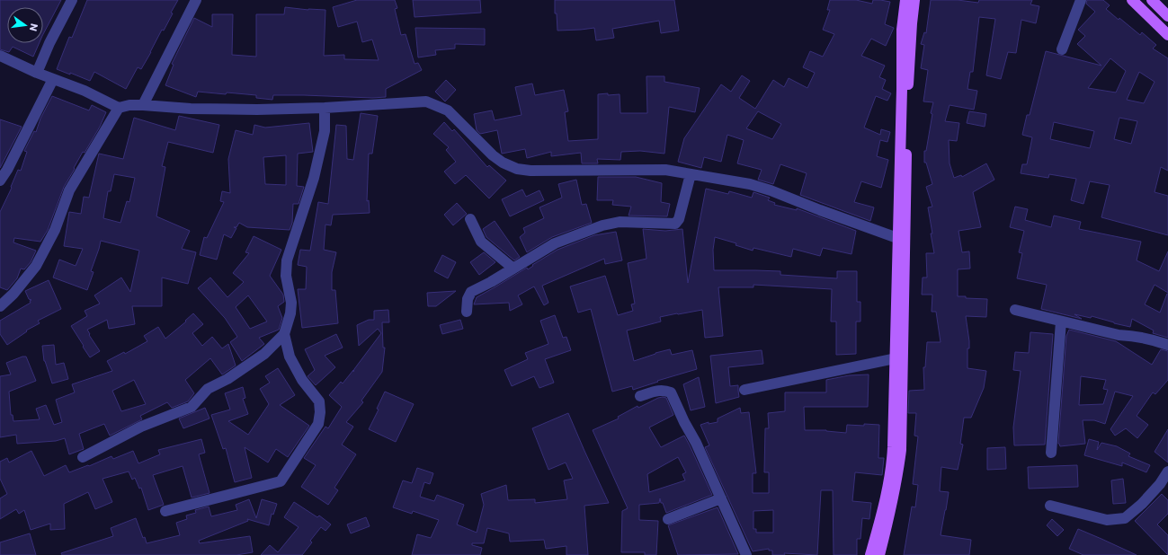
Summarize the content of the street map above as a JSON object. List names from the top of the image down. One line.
{"north":"right"}
